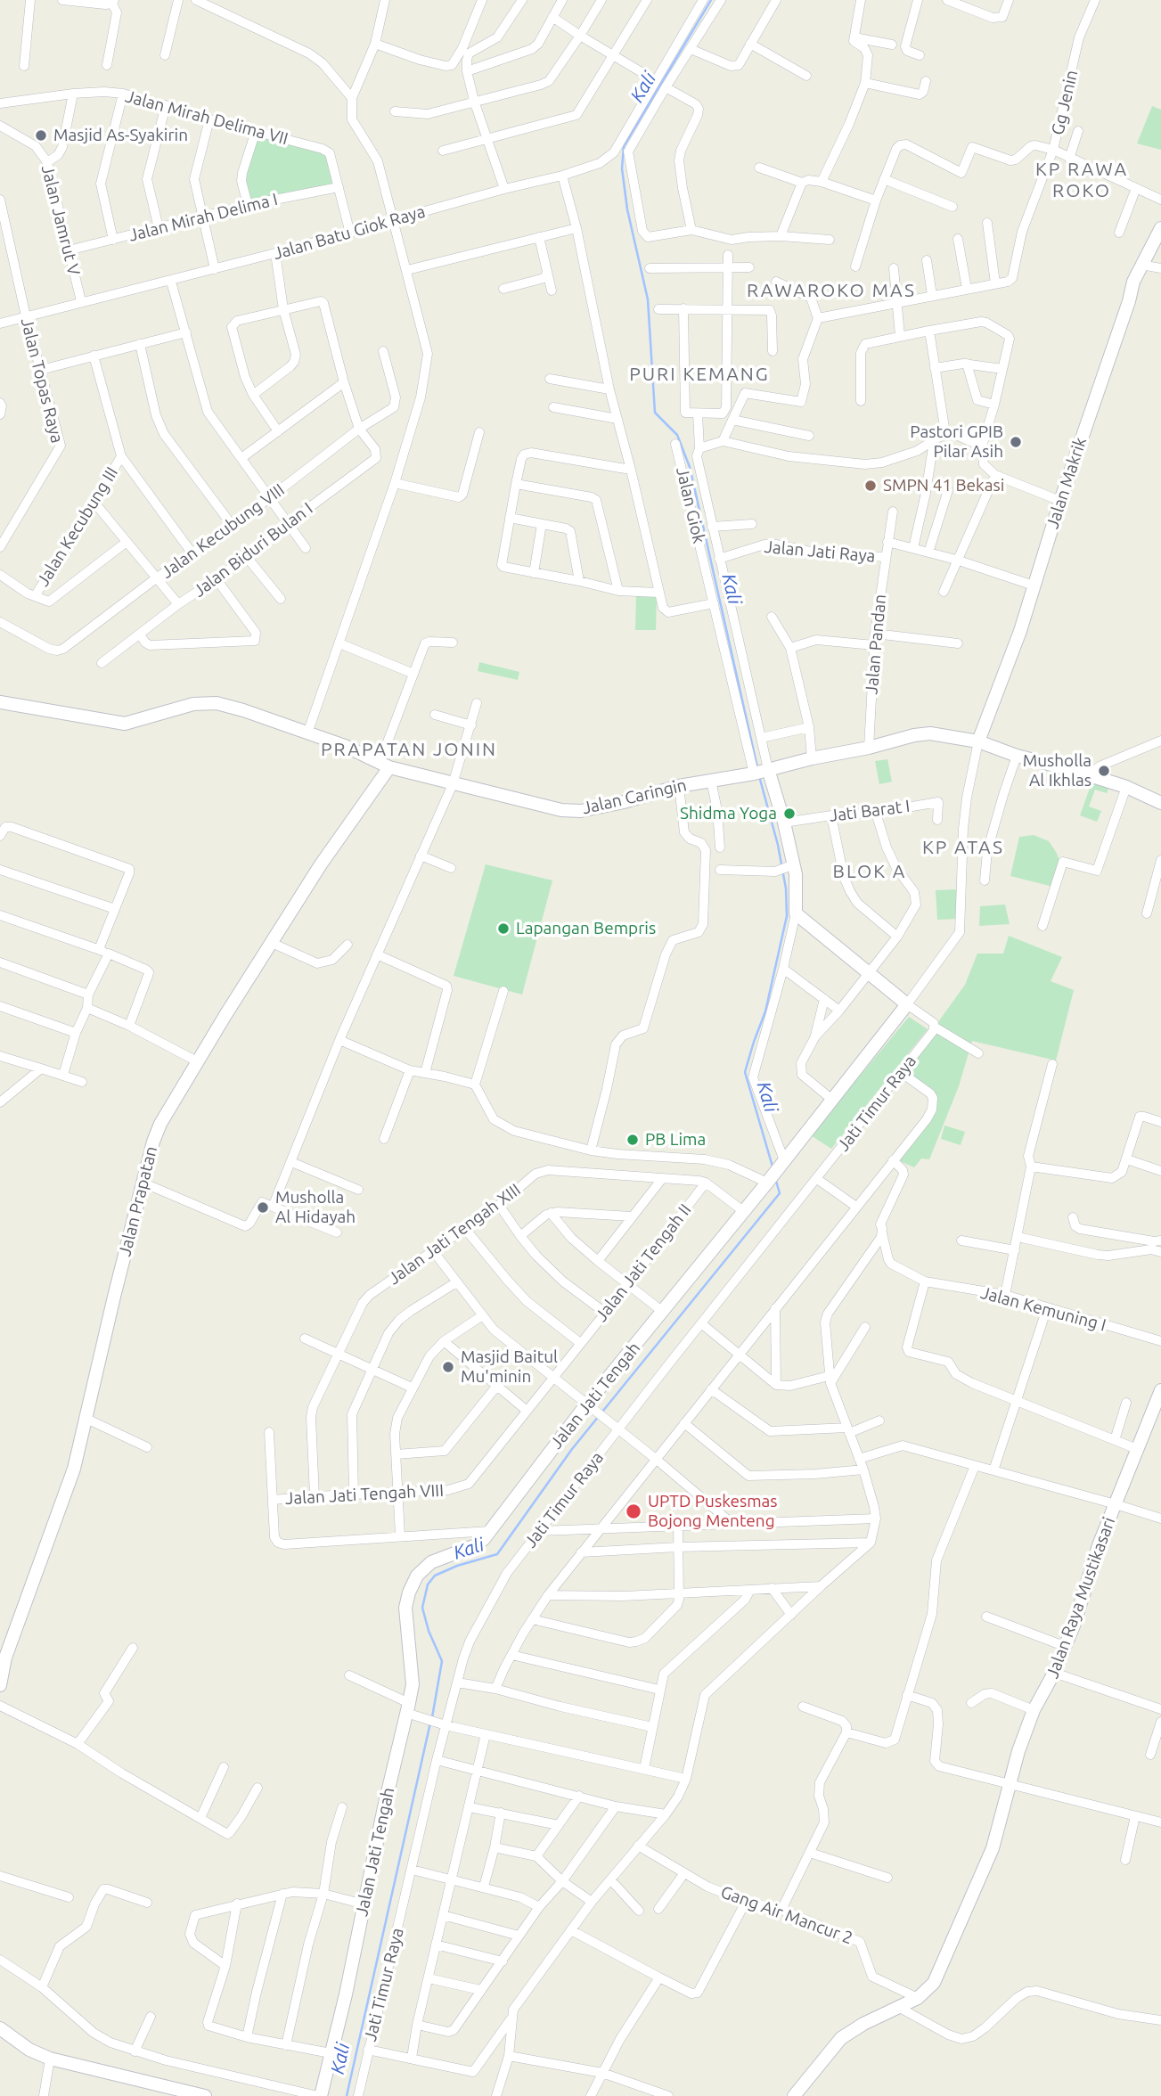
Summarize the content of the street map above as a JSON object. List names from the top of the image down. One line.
{"streets":{"main road":["Jalan Makrik","Jalan Caringin","Jalan Prapatan","Jalan Jati Tengah","Jalan Raya Mustikasari"],"street":["Gg Jenin","Jalan Mirah Delima VII","Jalan Mirah Delima I","Jalan Jamrut V","Jalan Batu Giok Raya","Jalan Topas Raya","Jalan Giok","Jalan Kecubung III","Jalan Kecubung VIII","Jalan Biduri Bulan I","Jalan Jati Raya","Jalan Pandan","Jati Barat I","Jati Timur Raya","Jalan Jati Tengah XIII","Jalan Jati Tengah II","Jalan Kemuning I","Jalan Jati Tengah VIII","Gang Air Mancur 2"]},"crossings":[["Jalan Mirah Delima VII","Jalan Mirah Delima I"],["Jalan Mirah Delima VII","Jalan Batu Giok Raya"],["Jalan Mirah Delima I","Jalan Jamrut V"],["Jalan Jamrut V","Jalan Batu Giok Raya"],["Jalan Batu Giok Raya","Jalan Topas Raya"],["Jalan Makrik","Jalan Caringin"],["Jalan Giok","Jalan Caringin"],["Jalan Kecubung VIII","Jalan Biduri Bulan I"],["Jalan Jati Raya","Jalan Pandan"],["Jalan Pandan","Jalan Caringin"],["Jalan Caringin","Jalan Prapatan"],["Jalan Jati Tengah XIII","Jalan Jati Tengah II"],["Jalan Jati Tengah XIII","Jalan Jati Tengah VIII"],["Jalan Jati Tengah II","Jalan Jati Tengah VIII"],["Jalan Raya Mustikasari","Gang Air Mancur 2"]],"districts":["KP RAWA ROKO","RAWAROKO MAS","PURI KEMANG","PRAPATAN JONIN","KP ATAS","BLOK A"],"water":["Kali"],"places":["Masjid As-Syakirin","Pastori GPIB Pilar Asih","SMPN 41 Bekasi","Musholla Al Ikhlas","Shidma Yoga","Lapangan Bempris","PB Lima","Musholla Al Hidayah","Masjid Baitul Mu'minin","UPTD Puskesmas Bojong Menteng"]}
